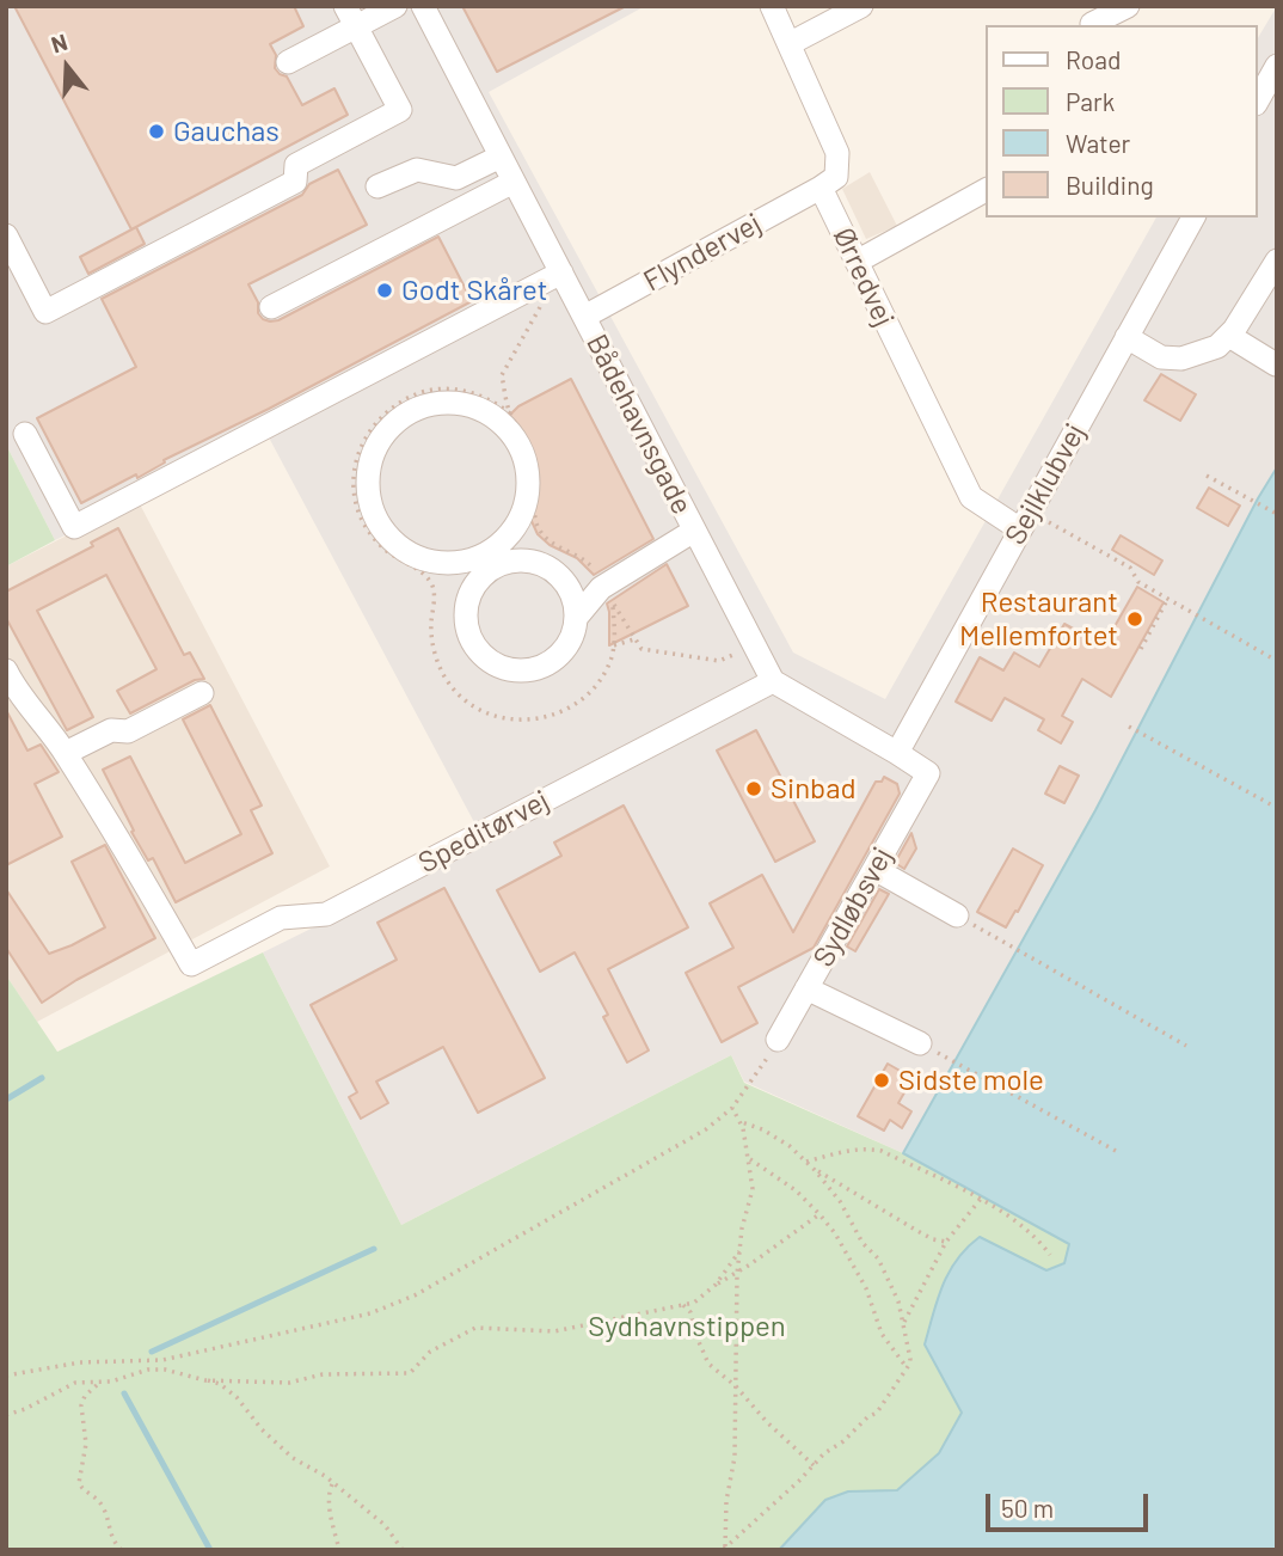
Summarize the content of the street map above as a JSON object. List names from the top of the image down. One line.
{"streets":{"street":["Flyndervej","Ørredvej","Bådehavnsgade","Sejlklubvej","Speditørvej","Sydløbsvej"]},"crossings":[["Flyndervej","Ørredvej"],["Flyndervej","Bådehavnsgade"],["Ørredvej","Sejlklubvej"],["Bådehavnsgade","Speditørvej"],["Sejlklubvej","Sydløbsvej"]],"parks":["Sydhavnstippen"],"places":["Gauchas","Godt Skåret","Restaurant Mellemfortet","Sinbad","Sidste mole"],"legend":["Road","Park","Water","Building"],"scale_bar":"50 m","north":"top"}
